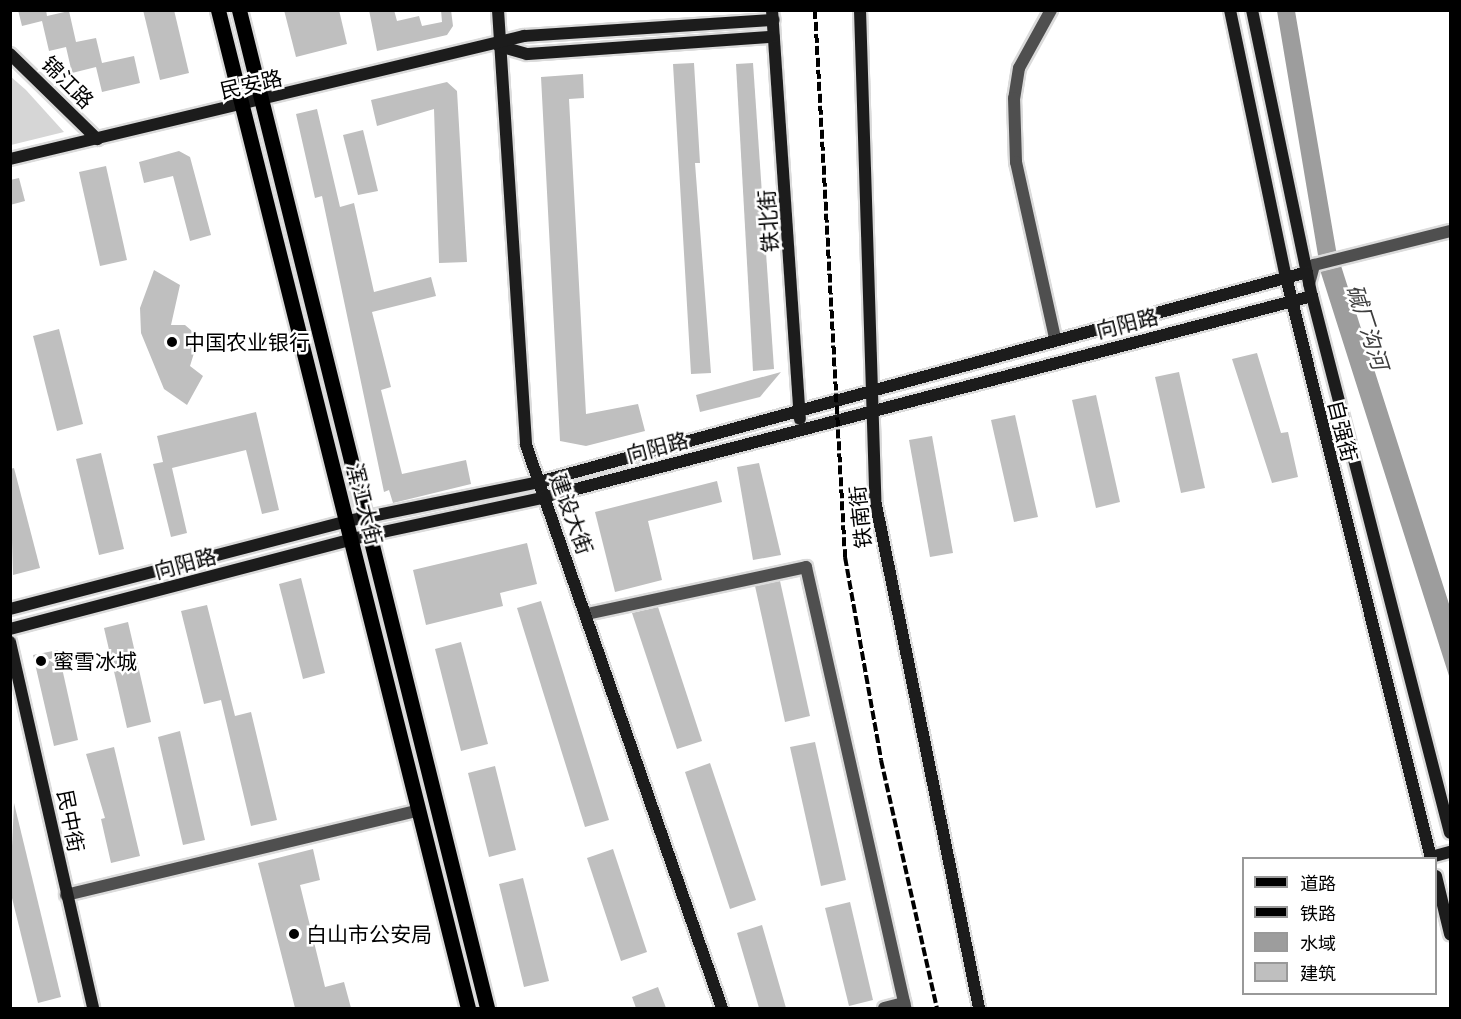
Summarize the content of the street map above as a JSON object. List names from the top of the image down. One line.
{"streets":{"main road":["锦江路","民安路","铁北街","向阳路","自强街","浑江大街","建设大街","铁南街","民中街"]},"crossings":[["锦江路","民安路"],["民安路","铁北街"],["民安路","浑江大街"],["民安路","建设大街"],["铁北街","向阳路"],["向阳路","自强街"],["向阳路","浑江大街"],["向阳路","建设大街"],["向阳路","铁南街"]],"water":["碱厂沟河"],"places":["中国农业银行","蜜雪冰城","白山市公安局"],"legend":["道路","铁路","水域","建筑"]}
